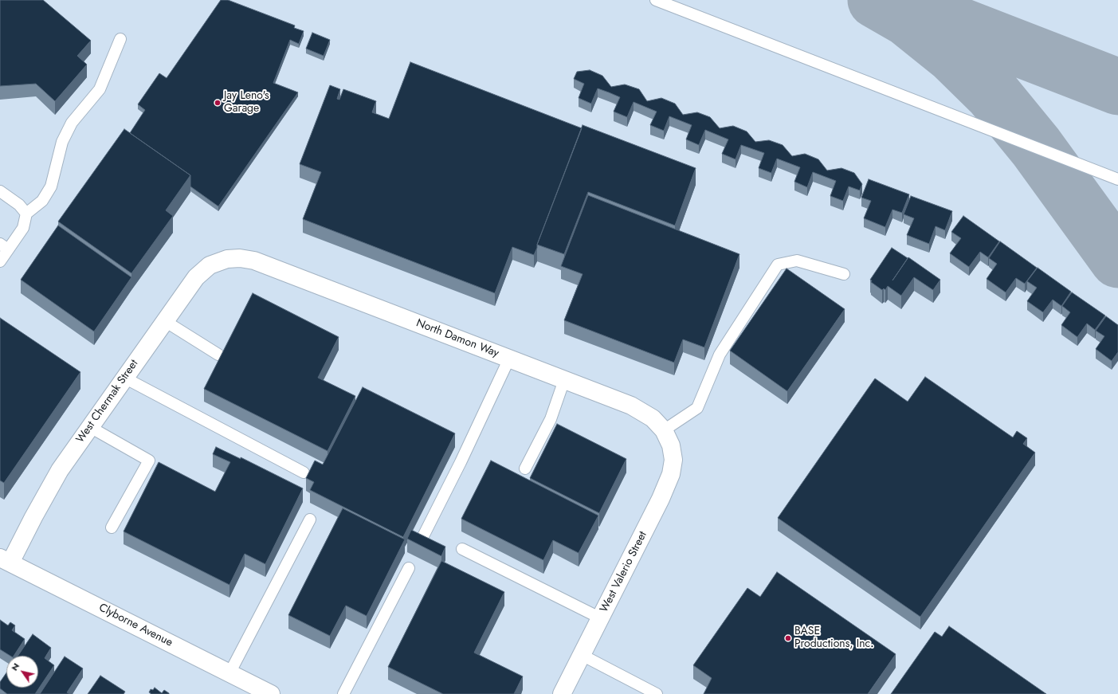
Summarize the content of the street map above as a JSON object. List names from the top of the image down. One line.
{"streets":{"street":["North Damon Way","West Chermak Street","West Valerio Street","Clyborne Avenue"]},"crossings":[["North Damon Way","West Chermak Street"],["North Damon Way","West Valerio Street"],["West Chermak Street","Clyborne Avenue"]],"places":["Jay Leno's Garage","BASE Productions, Inc."],"north":"top left"}
